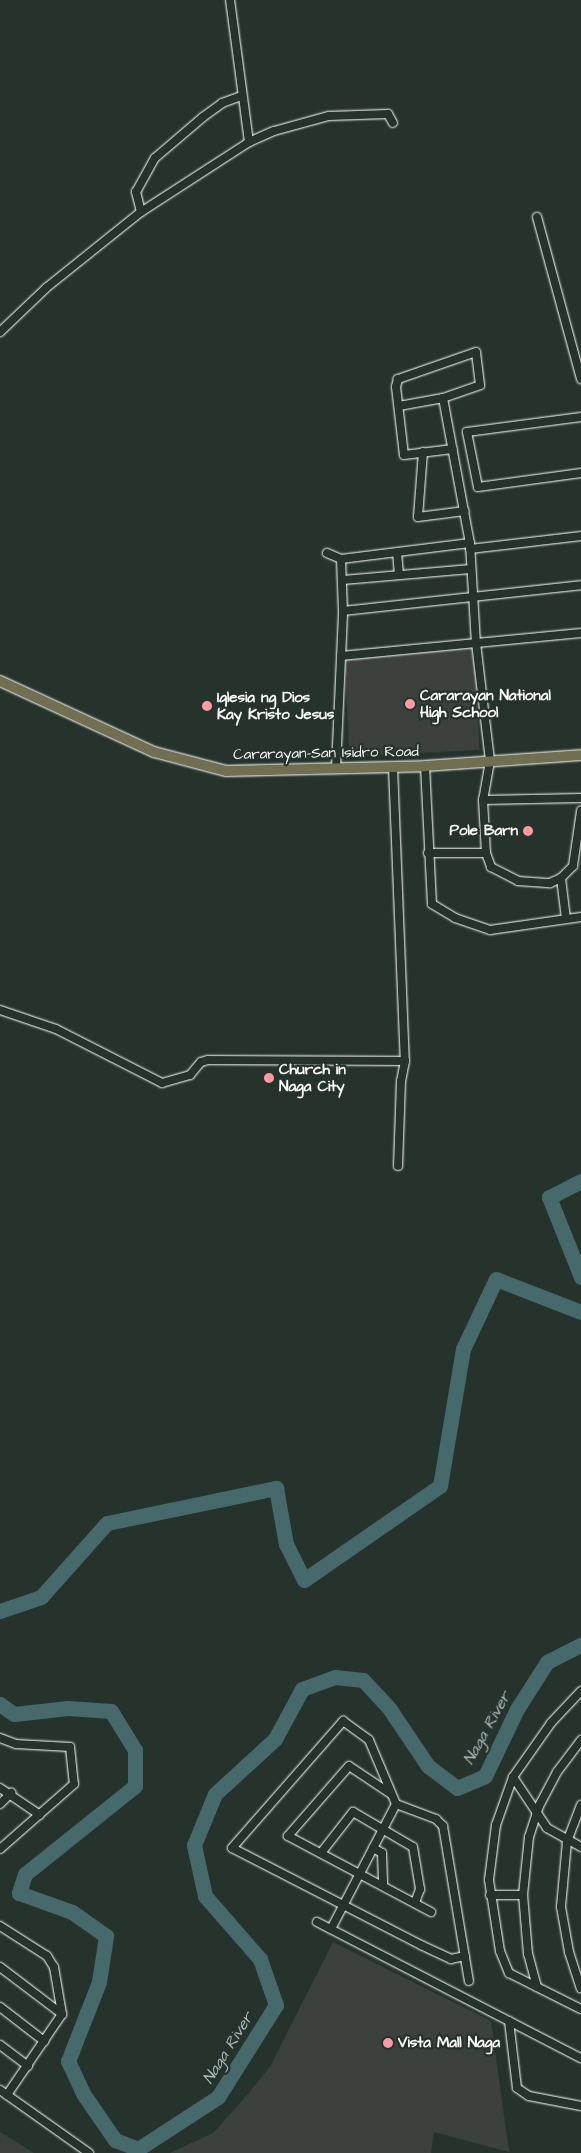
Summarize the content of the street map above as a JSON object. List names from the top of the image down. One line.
{"streets":{"main road":["Cararayan-San Isidro Road"]},"water":["Naga River"],"places":["Cararayan National High School","Iglesia ng Dios Kay Kristo Jesus","Pole Barn","Church in Naga City","Vista Mall Naga"]}
